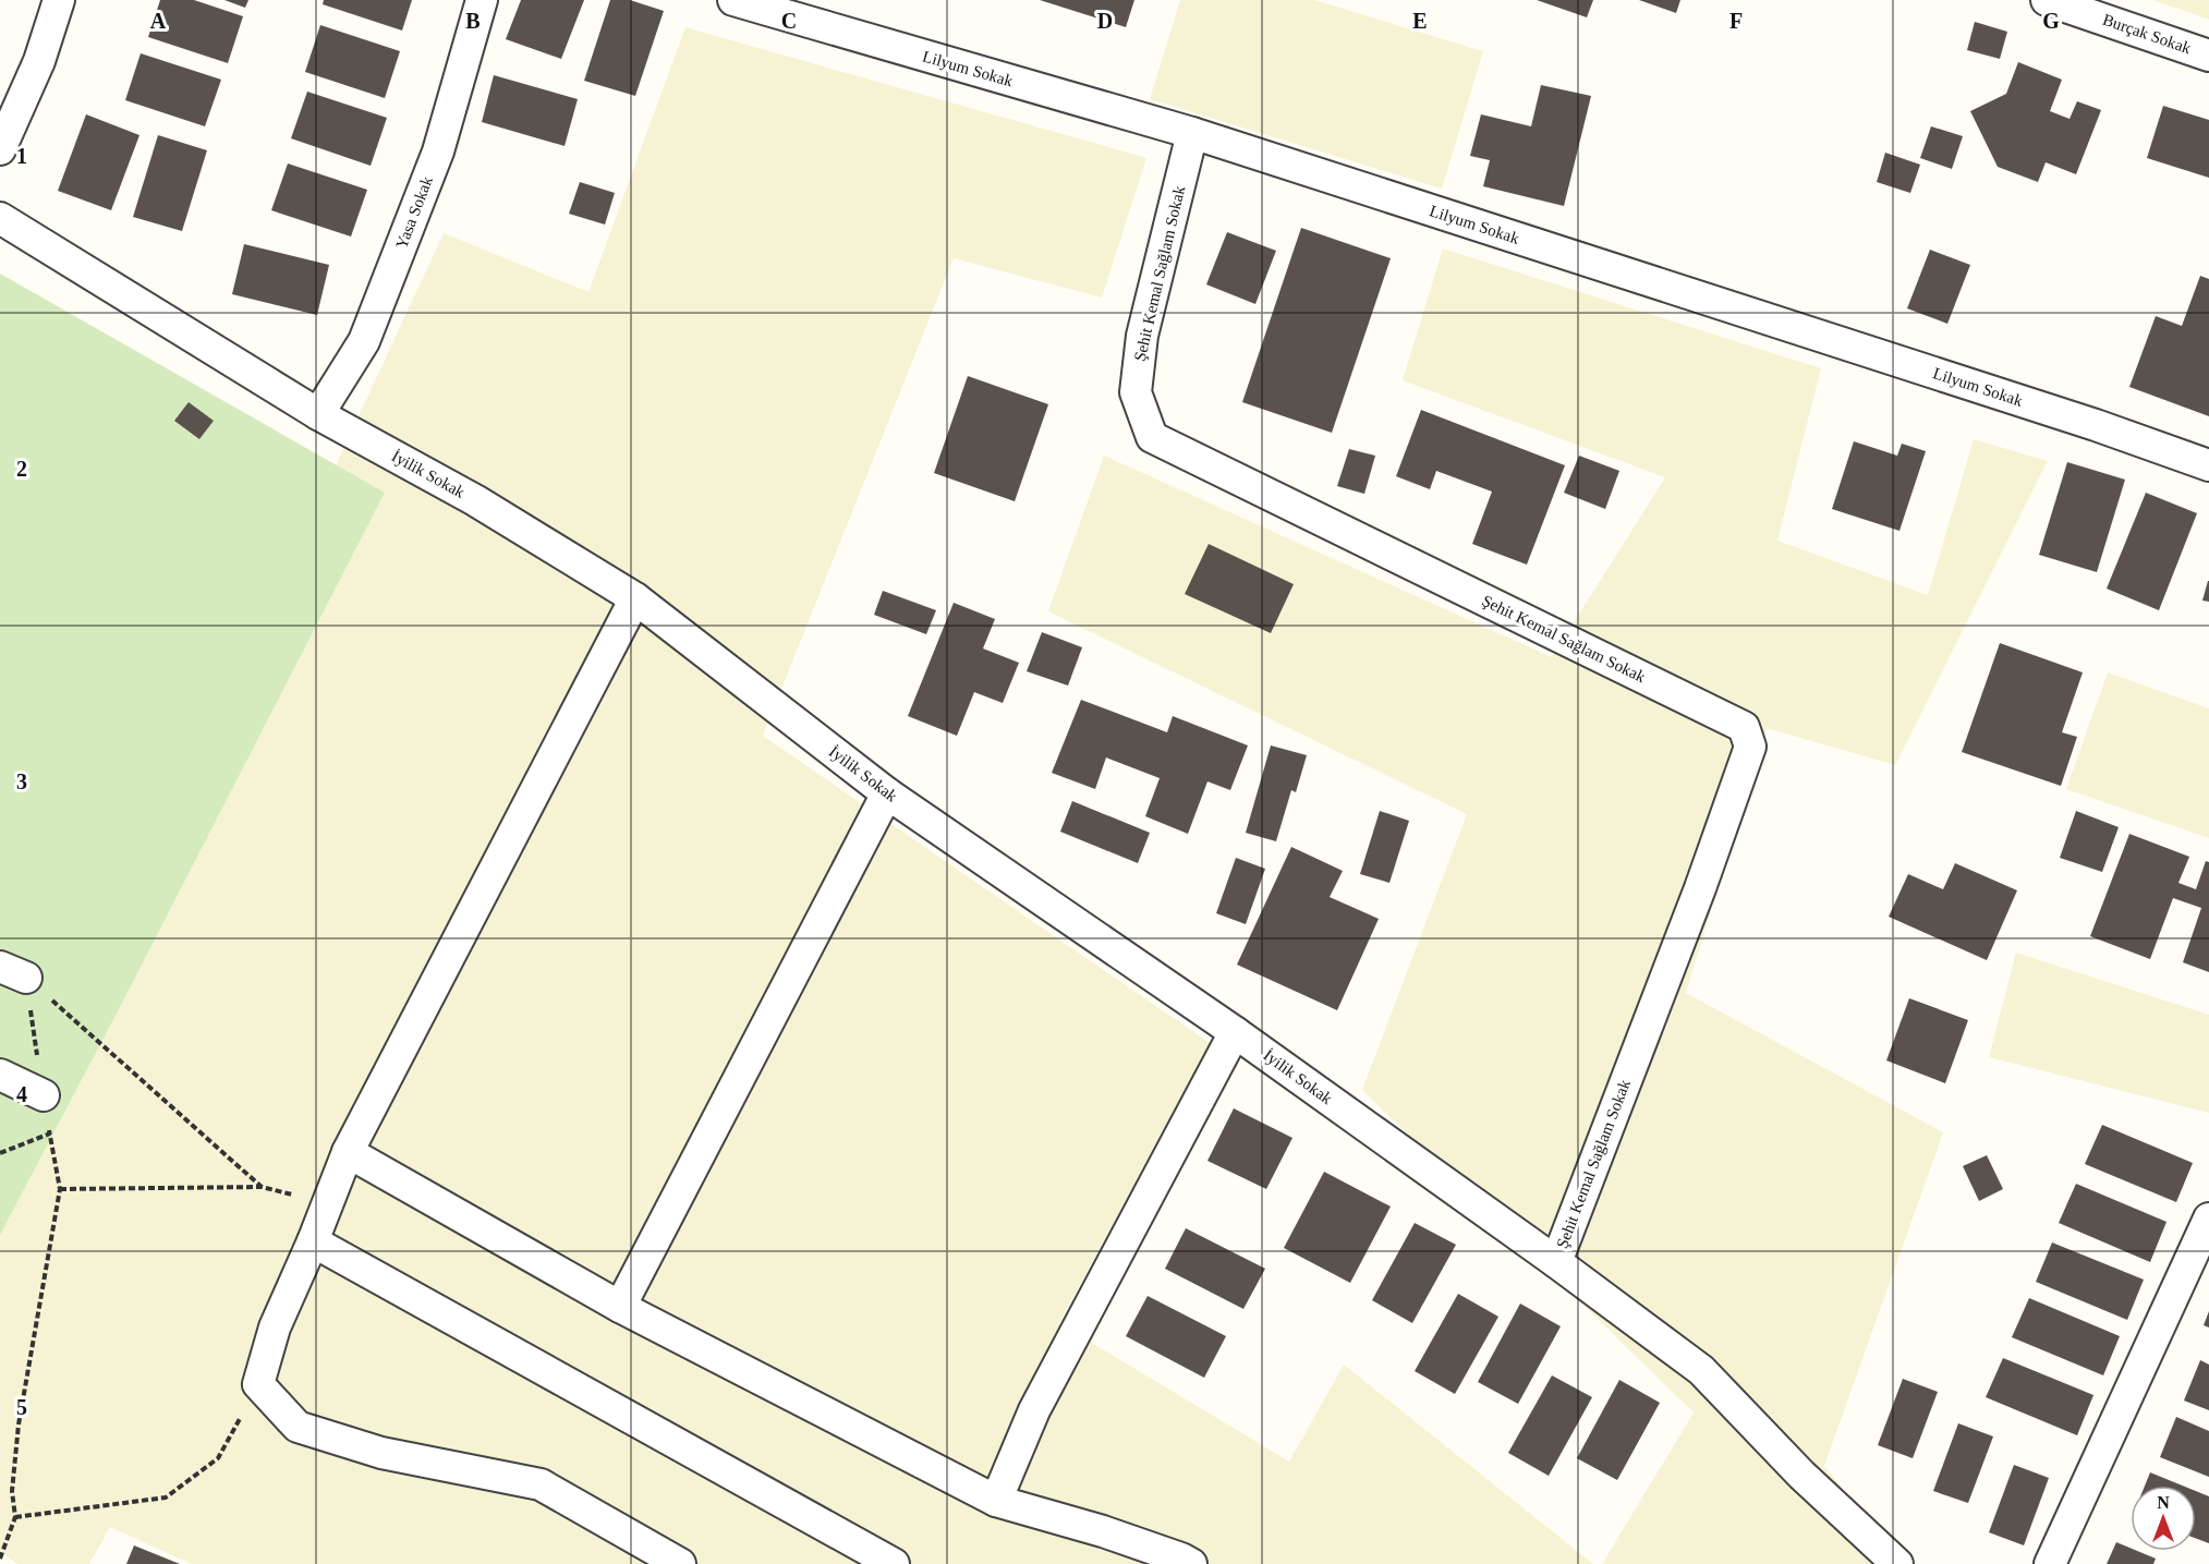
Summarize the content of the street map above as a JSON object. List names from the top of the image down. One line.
{"streets":{"street":["Burçak Sokak","Lilyum Sokak","Yasa Sokak","Şehit Kemal Sağlam Sokak","İyilik Sokak"]},"crossings":[["Lilyum Sokak","Şehit Kemal Sağlam Sokak"],["Yasa Sokak","İyilik Sokak"],["Şehit Kemal Sağlam Sokak","İyilik Sokak"]],"north":"top","grid":{"columns":["A","B","C","D","E","F","G"],"rows":["1","2","3","4","5"]}}
